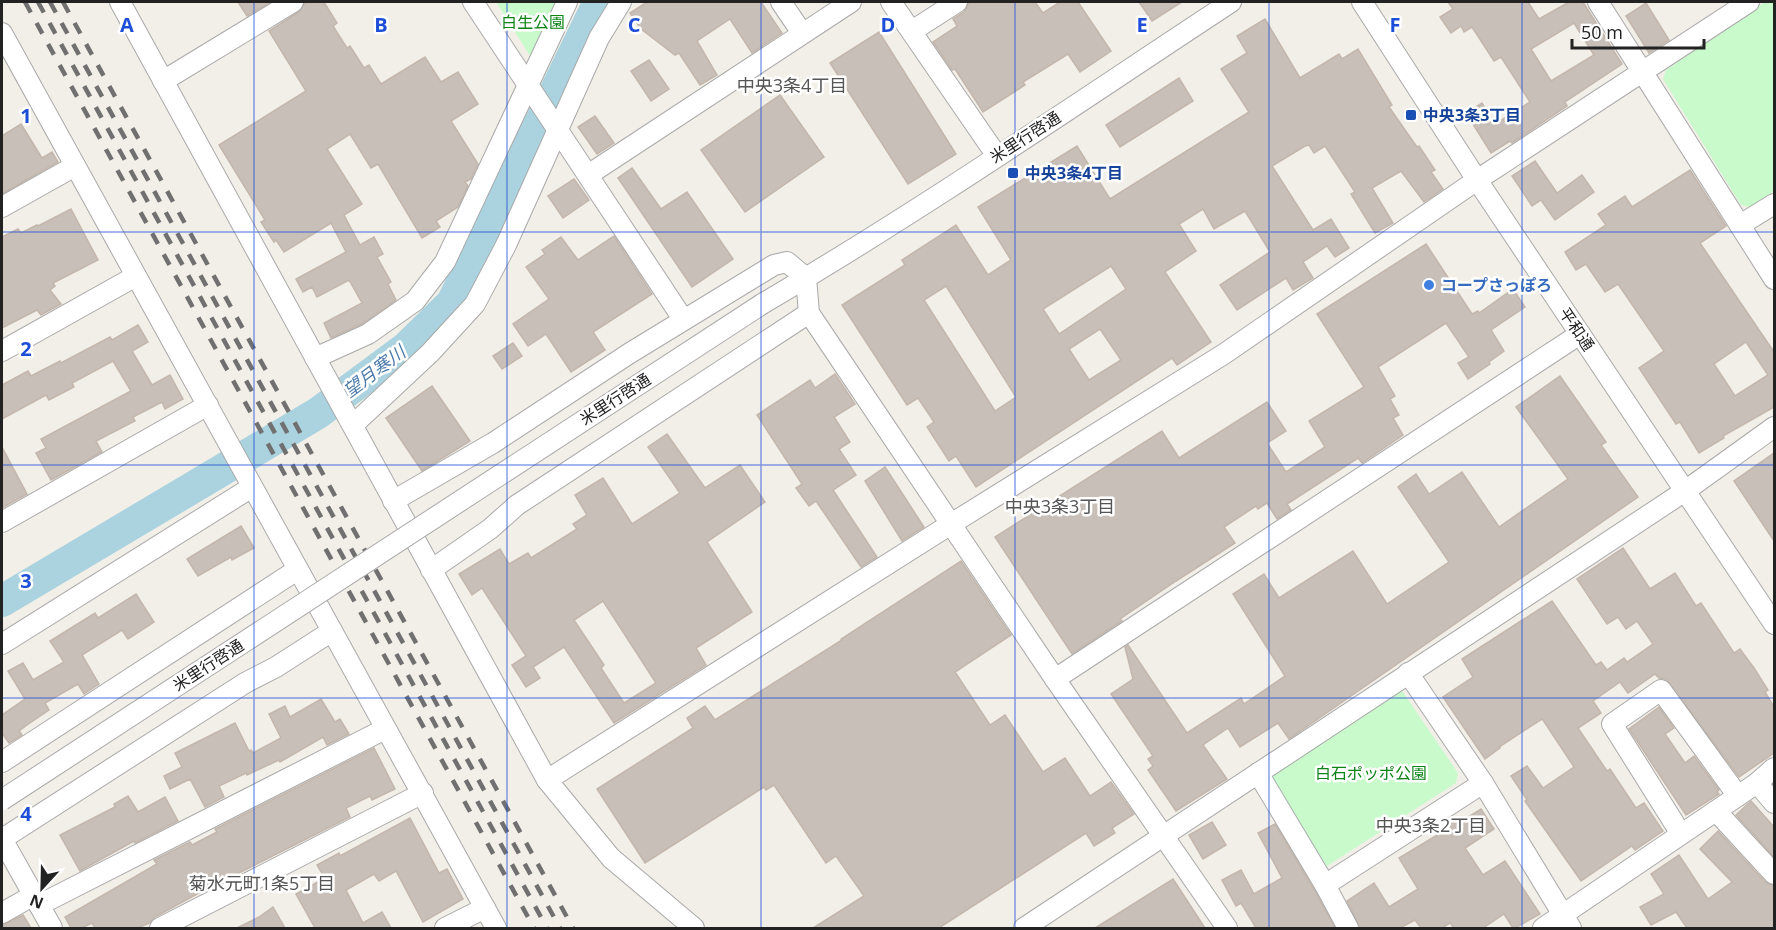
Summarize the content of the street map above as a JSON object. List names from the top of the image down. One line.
{"streets":{"street":["米里行啓通","平和通"]},"districts":["中央3条4丁目","中央3条3丁目","中央3条2丁目","菊水元町1条5丁目"],"water":["望月寒川"],"parks":["白生公園","白石ポッポ公園"],"places":{"transit":["中央3条3丁目","中央3条4丁目"],"other":["コープさっぽろ"]},"scale_bar":"50 m","north":"bottom","grid":{"columns":["A","B","C","D","E","F"],"rows":["1","2","3","4"]}}
